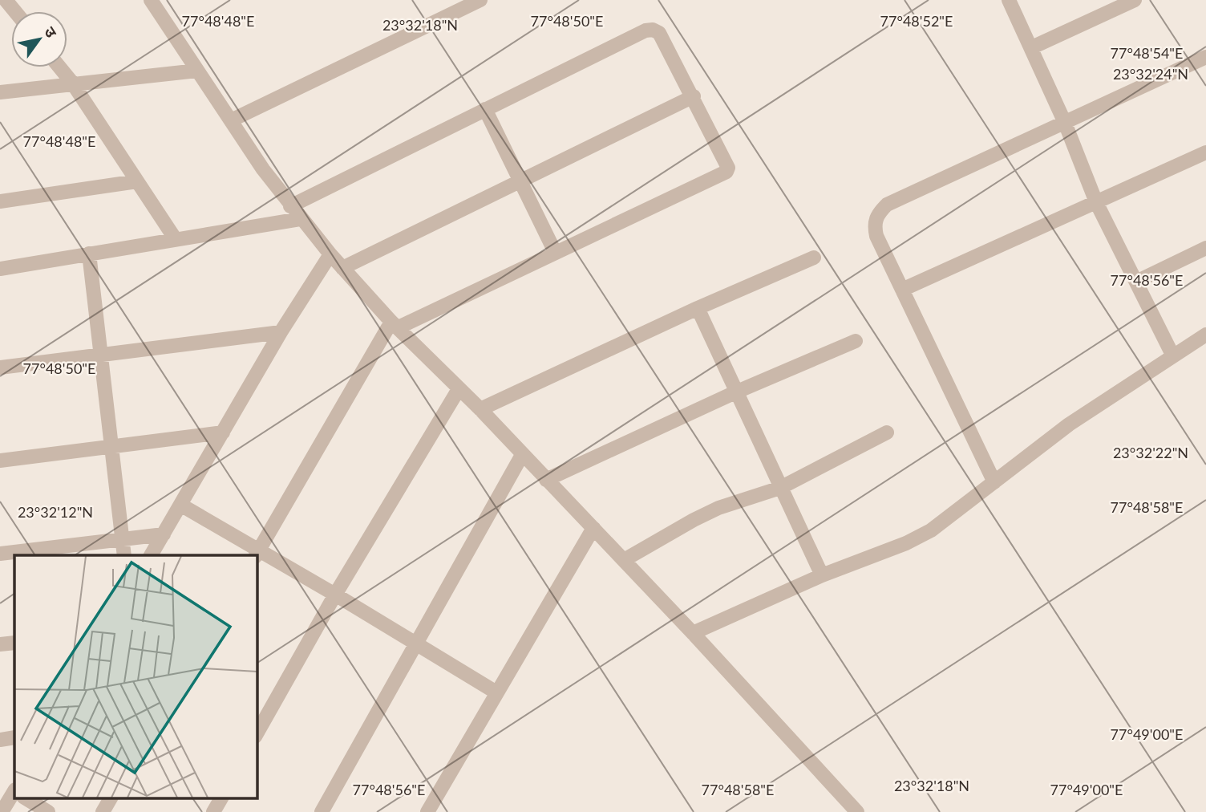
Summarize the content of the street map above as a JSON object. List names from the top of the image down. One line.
{"north":"top right","coordinates":["77°48'48\"E","77°48'50\"E","77°48'52\"E","23°32'18\"N","77°48'54\"E","23°32'24\"N","77°48'56\"E","23°32'22\"N","77°48'58\"E","23°32'12\"N","77°49'00\"E"]}
